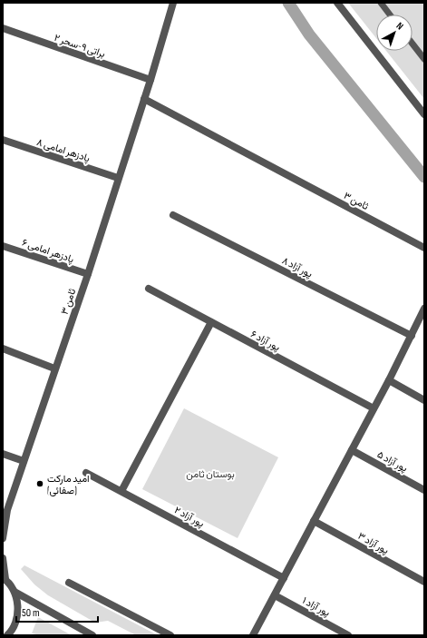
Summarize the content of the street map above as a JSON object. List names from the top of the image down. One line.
{"streets":{"street":["براتی ۹-سحر ۲","پادزهر امامی ۸","ثامن ۳","پادزهر امامی ۶","پور آزاد ۸","پور آزاد ۶","پور آزاد ۵","پور آزاد ۲","پور آزاد ۳","پور آزاد ۱"]},"crossings":[["براتی ۹-سحر ۲","ثامن ۳"],["پادزهر امامی ۸","ثامن ۳"],["ثامن ۳","پادزهر امامی ۶"]],"parks":["بوستان ثامن"],"places":["امید مارکت (صفائی)"],"scale_bar":"50 m","north":"top right"}
